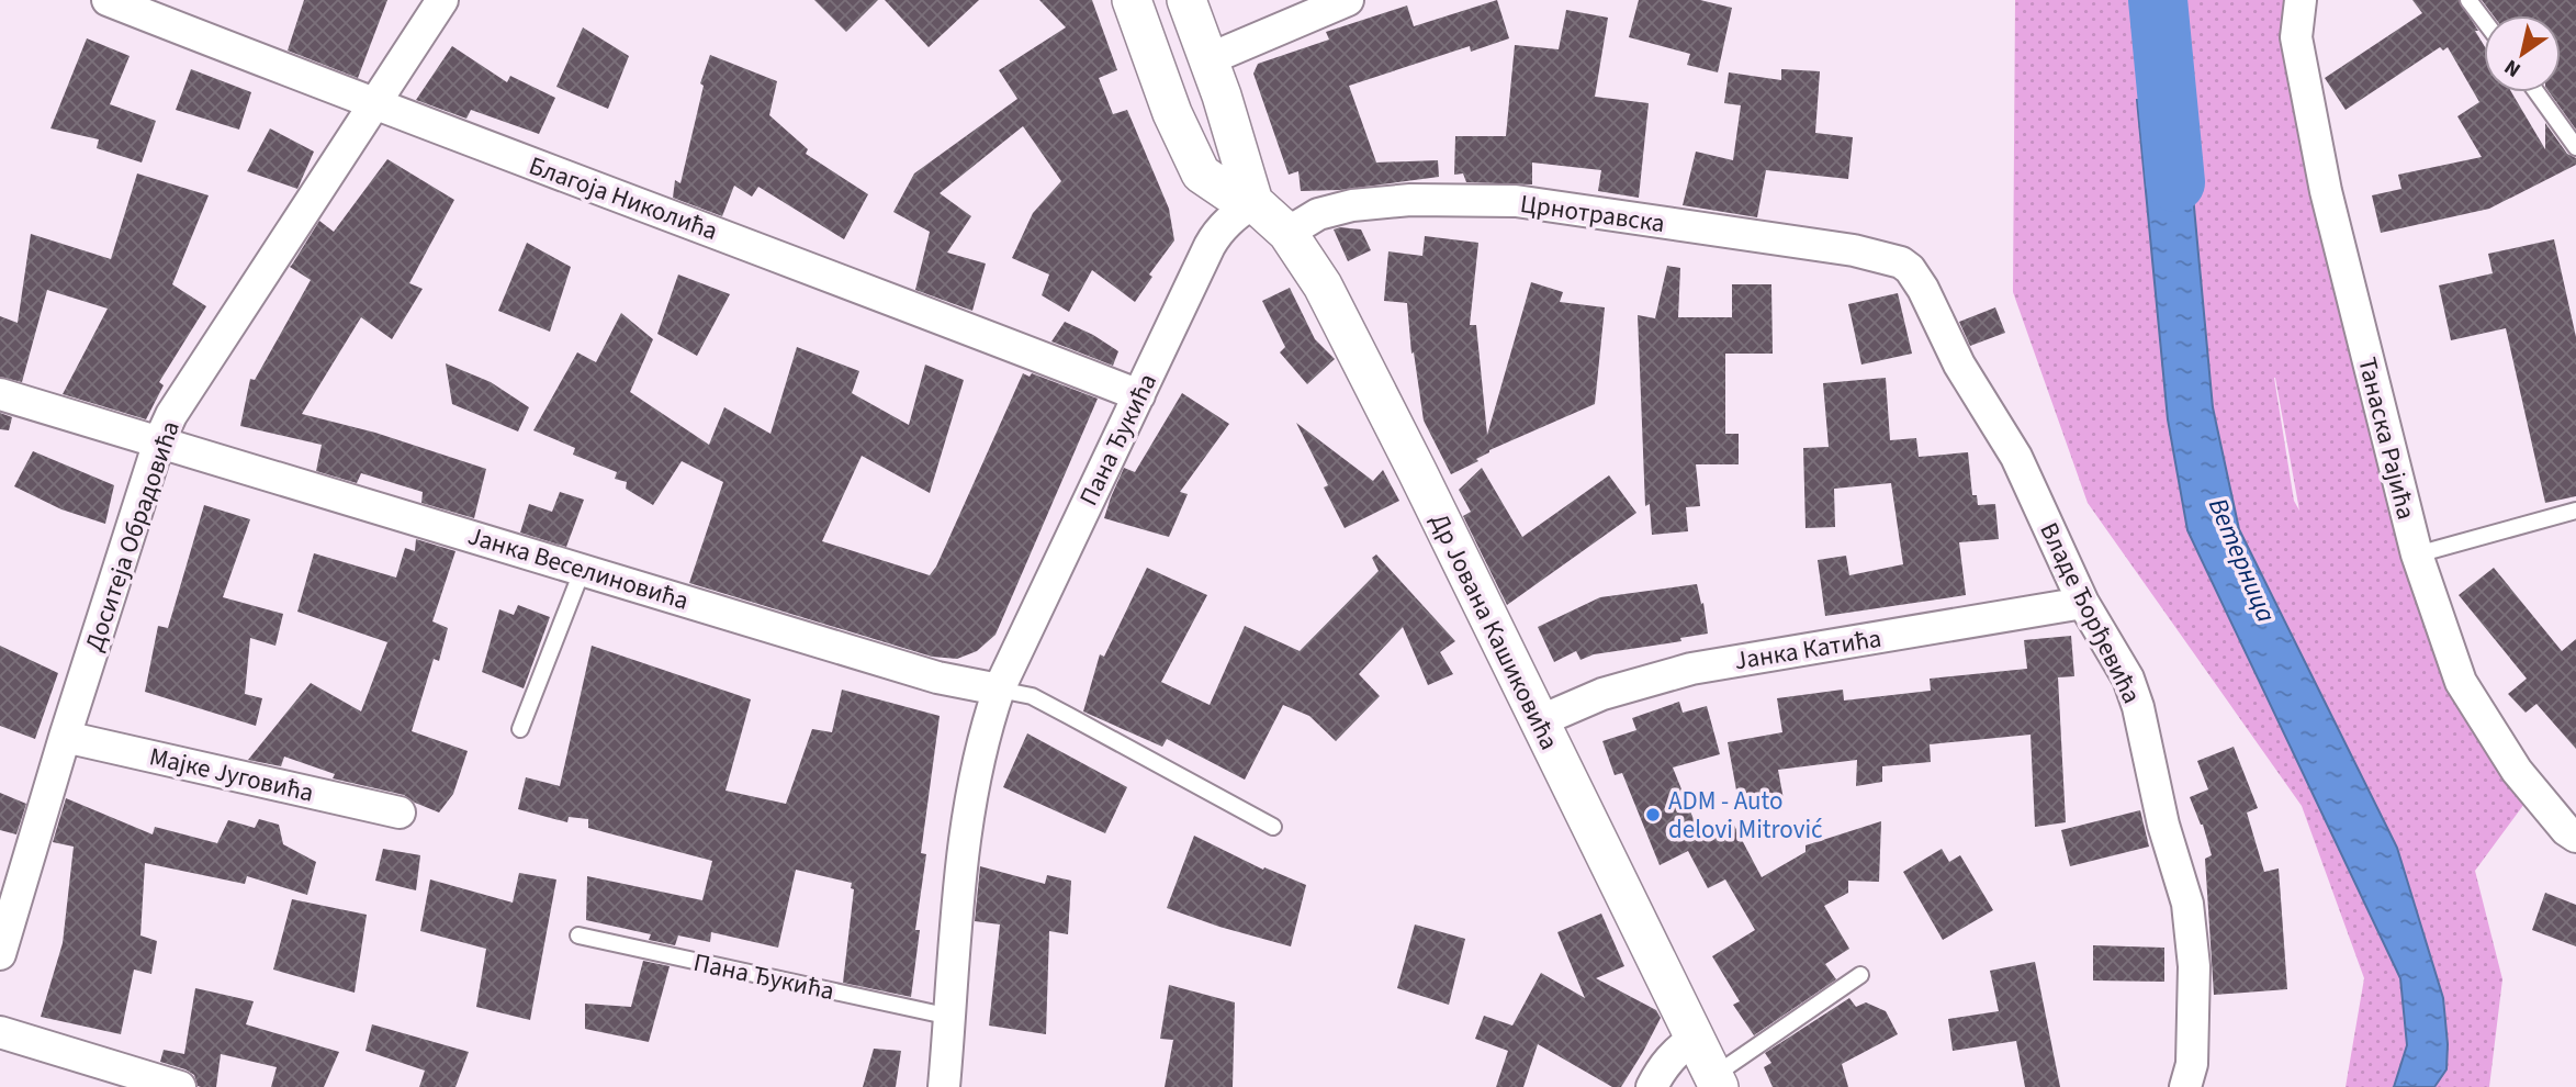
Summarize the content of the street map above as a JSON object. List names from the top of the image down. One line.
{"streets":{"street":["Благоја Николића","Црнотравска","Танаска Рајића","Пана Ђукића","Доситеја Обрадовића","Јанка Веселиновића","Владе Ђорђевића","Др Јована Кашиковића","Јанка Катића","Мајке Југовића"]},"crossings":[["Благоја Николића","Пана Ђукића"],["Благоја Николића","Доситеја Обрадовића"],["Црнотравска","Владе Ђорђевића"],["Црнотравска","Др Јована Кашиковића"],["Пана Ђукића","Јанка Веселиновића"],["Пана Ђукића","Др Јована Кашиковића"],["Доситеја Обрадовића","Јанка Веселиновића"],["Доситеја Обрадовића","Мајке Југовића"],["Владе Ђорђевића","Јанка Катића"],["Др Јована Кашиковића","Јанка Катића"]],"water":["Ветерница"],"places":["ADM - Auto delovi Mitrović"],"north":"bottom left"}
